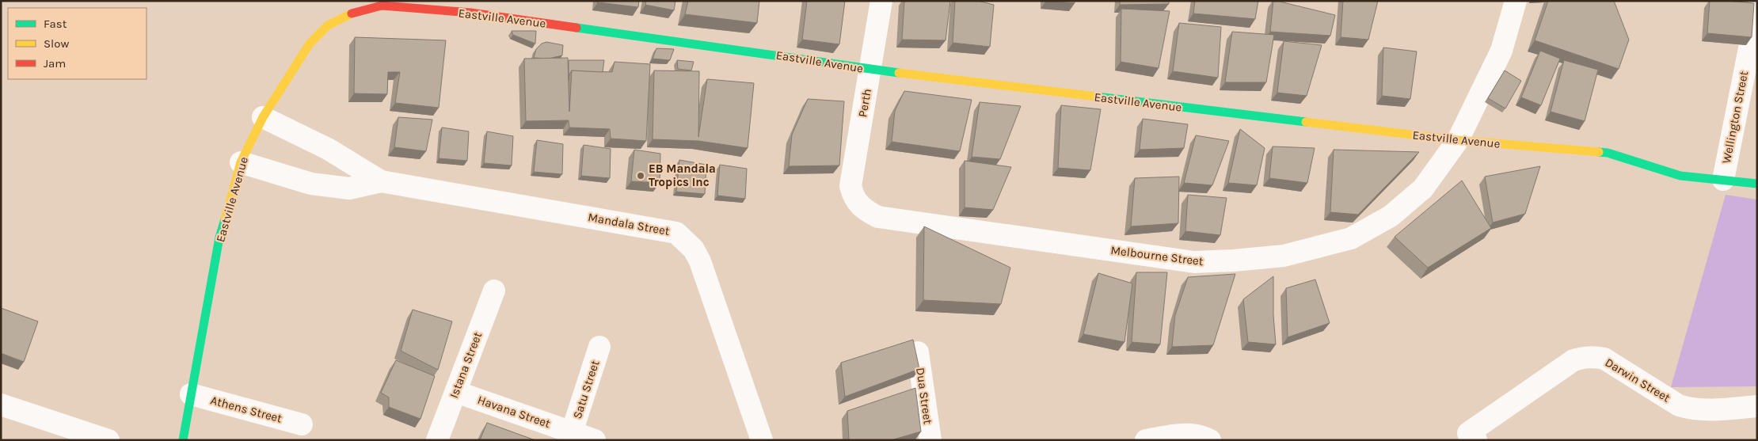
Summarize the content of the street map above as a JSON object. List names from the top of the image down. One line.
{"streets":{"street":["Eastville Avenue","Perth","Wellington Street","Mandala Street","Melbourne Street","Istana Street","Darwin Street","Satu Street","Dua Street","Athens Street","Havana Street"]},"crossings":[["Eastville Avenue","Perth"],["Eastville Avenue","Wellington Street"],["Eastville Avenue","Melbourne Street"],["Eastville Avenue","Athens Street"],["Perth","Melbourne Street"],["Istana Street","Havana Street"],["Satu Street","Havana Street"]],"places":["EB Mandala Tropics Inc"],"legend":["Fast","Slow","Jam"]}
